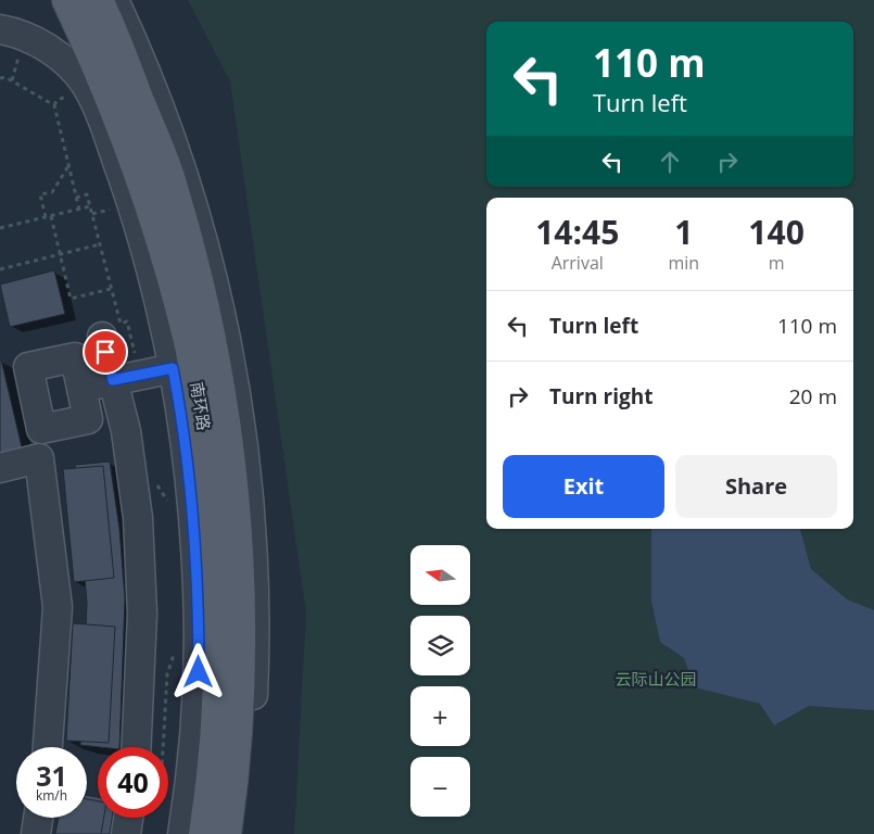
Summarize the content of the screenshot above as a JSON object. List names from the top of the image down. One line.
{"streets":{"main road":["南环路"]},"parks":["云际山公园"],"north":"left","page":{"turn":["110 m","Turn left"],"eta":["14:45","Arrival","1","min","140","m"],"list":[{"name":"Turn left","value":"110 m"},{"name":"Turn right","value":"20 m"}],"buttons":["Exit","Share"],"map_buttons":["+","−"],"speed":"31 km/h","limit":"40"}}
